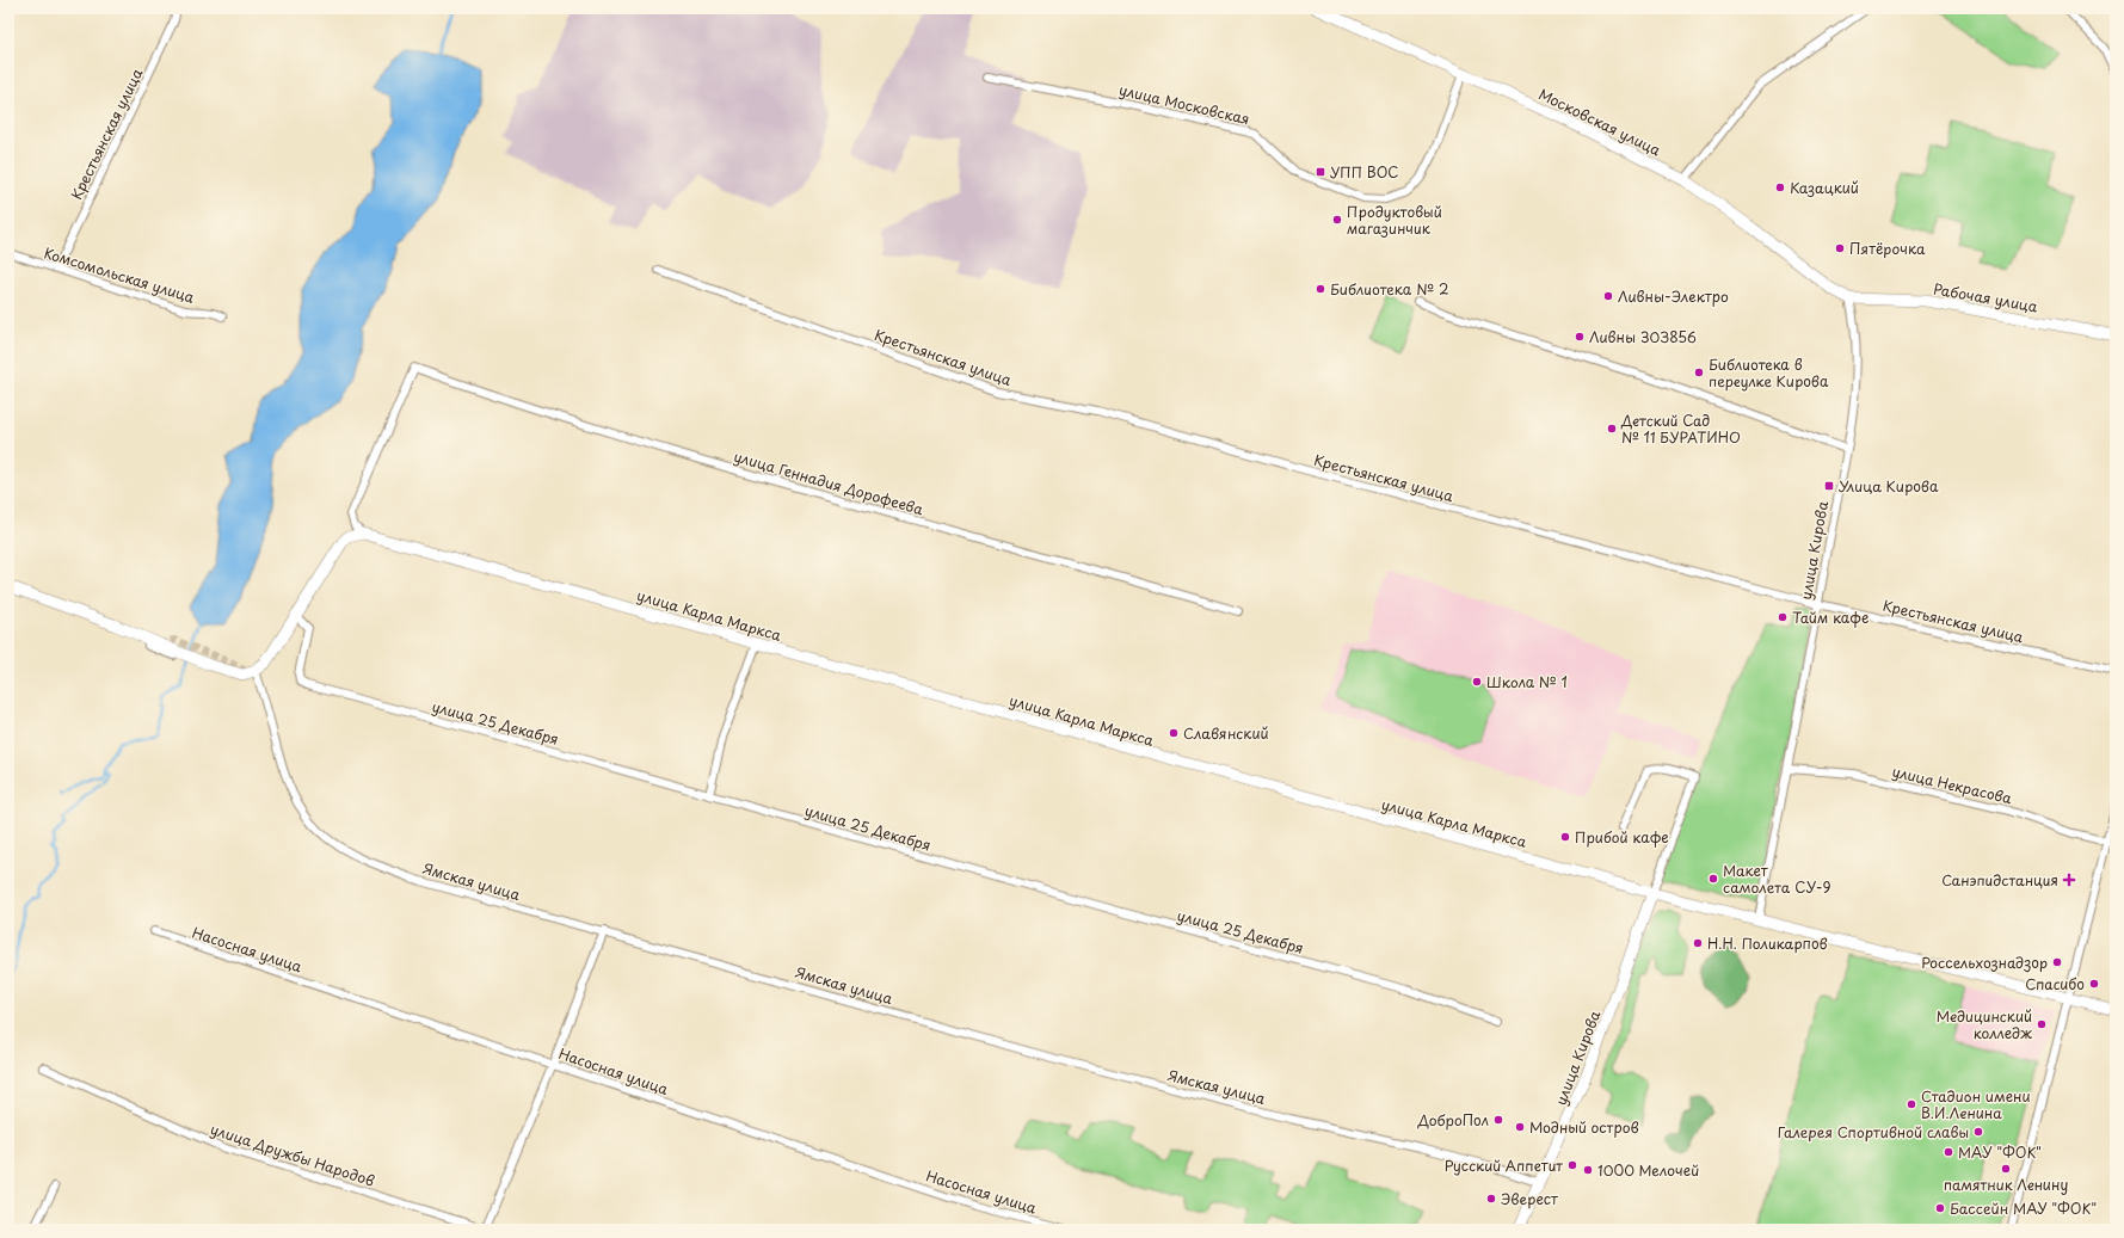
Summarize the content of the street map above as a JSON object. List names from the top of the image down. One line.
{"streets":{"street":["улица Московская","Московская улица","Крестьянская улица","Комсомольская улица","Рабочая улица","улица Геннадия Дорофеева","улица Кирова","улица Карла Маркса","улица 25 Декабря","улица Некрасова","Ямская улица","Насосная улица","улица Дружбы Народов"]},"crossings":[["улица Московская","Московская улица"],["Московская улица","Рабочая улица"],["Московская улица","улица Кирова"],["Крестьянская улица","Комсомольская улица"],["Крестьянская улица","улица Кирова"],["Рабочая улица","улица Кирова"],["улица Геннадия Дорофеева","улица Карла Маркса"],["улица Кирова","улица Карла Маркса"],["улица Кирова","улица Некрасова"],["улица Кирова","Ямская улица"]],"places":{"transit":["УПП ВОС","Улица Кирова"],"other":["Казацкий","Продуктовый магазинчик","Пятёрочка","Библиотека № 2","Ливны-Электро","Ливны 303856","Библиотека в переулке Кирова","Детский Сад № 11 БУРАТИНО","Тайм кафе","Школа № 1","Славянский","Прибой кафе","Макет самолета СУ-9","Н.Н. Поликарпов","Россельхознадзор","Спасибо","Медицинский колледж","Стадион имени В.И.Ленина","ДоброПол","Модный остров","Галерея Спортивной славы","МАУ \"ФОК\"","Русский Аппетит","памятник Ленину","1000 Мелочей","Эверест","Бассейн МАУ \"ФОК\""],"health":["Санэпидстанция"]}}
